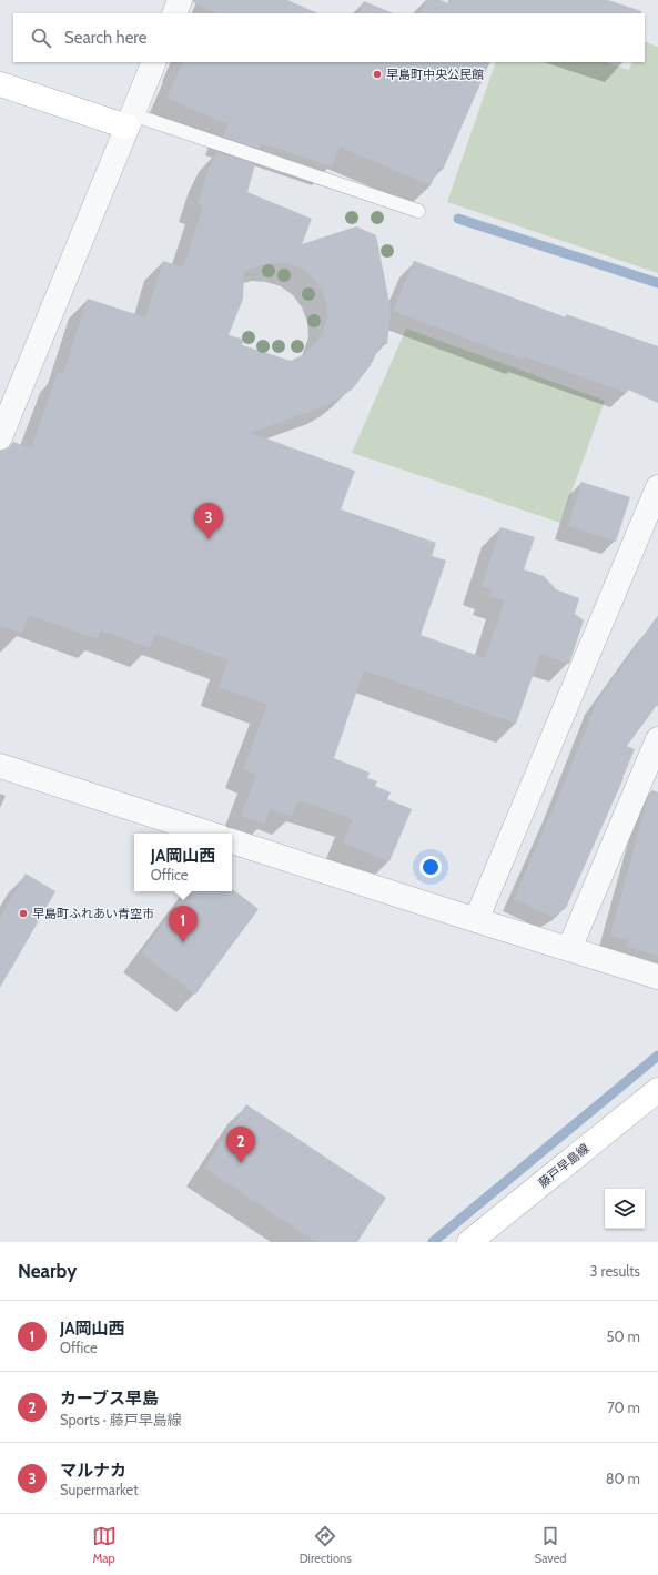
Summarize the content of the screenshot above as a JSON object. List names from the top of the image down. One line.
{"streets":{"main road":["藤戸早島線"]},"places":["早島町中央公民館","早島町ふれあい青空市"],"page":{"search":"Search here","pins":["3","1","2"],"popup":["JA岡山西","Office"],"heading":["Nearby","3 results"],"list":[{"mark":"1","name":"JA岡山西","note":"Office","value":"50 m"},{"mark":"2","name":"カーブス早島","note":"Sports · 藤戸早島線","value":"70 m"},{"mark":"3","name":"マルナカ","note":"Supermarket","value":"80 m"}],"nav":["Map","Directions","Saved"]}}
